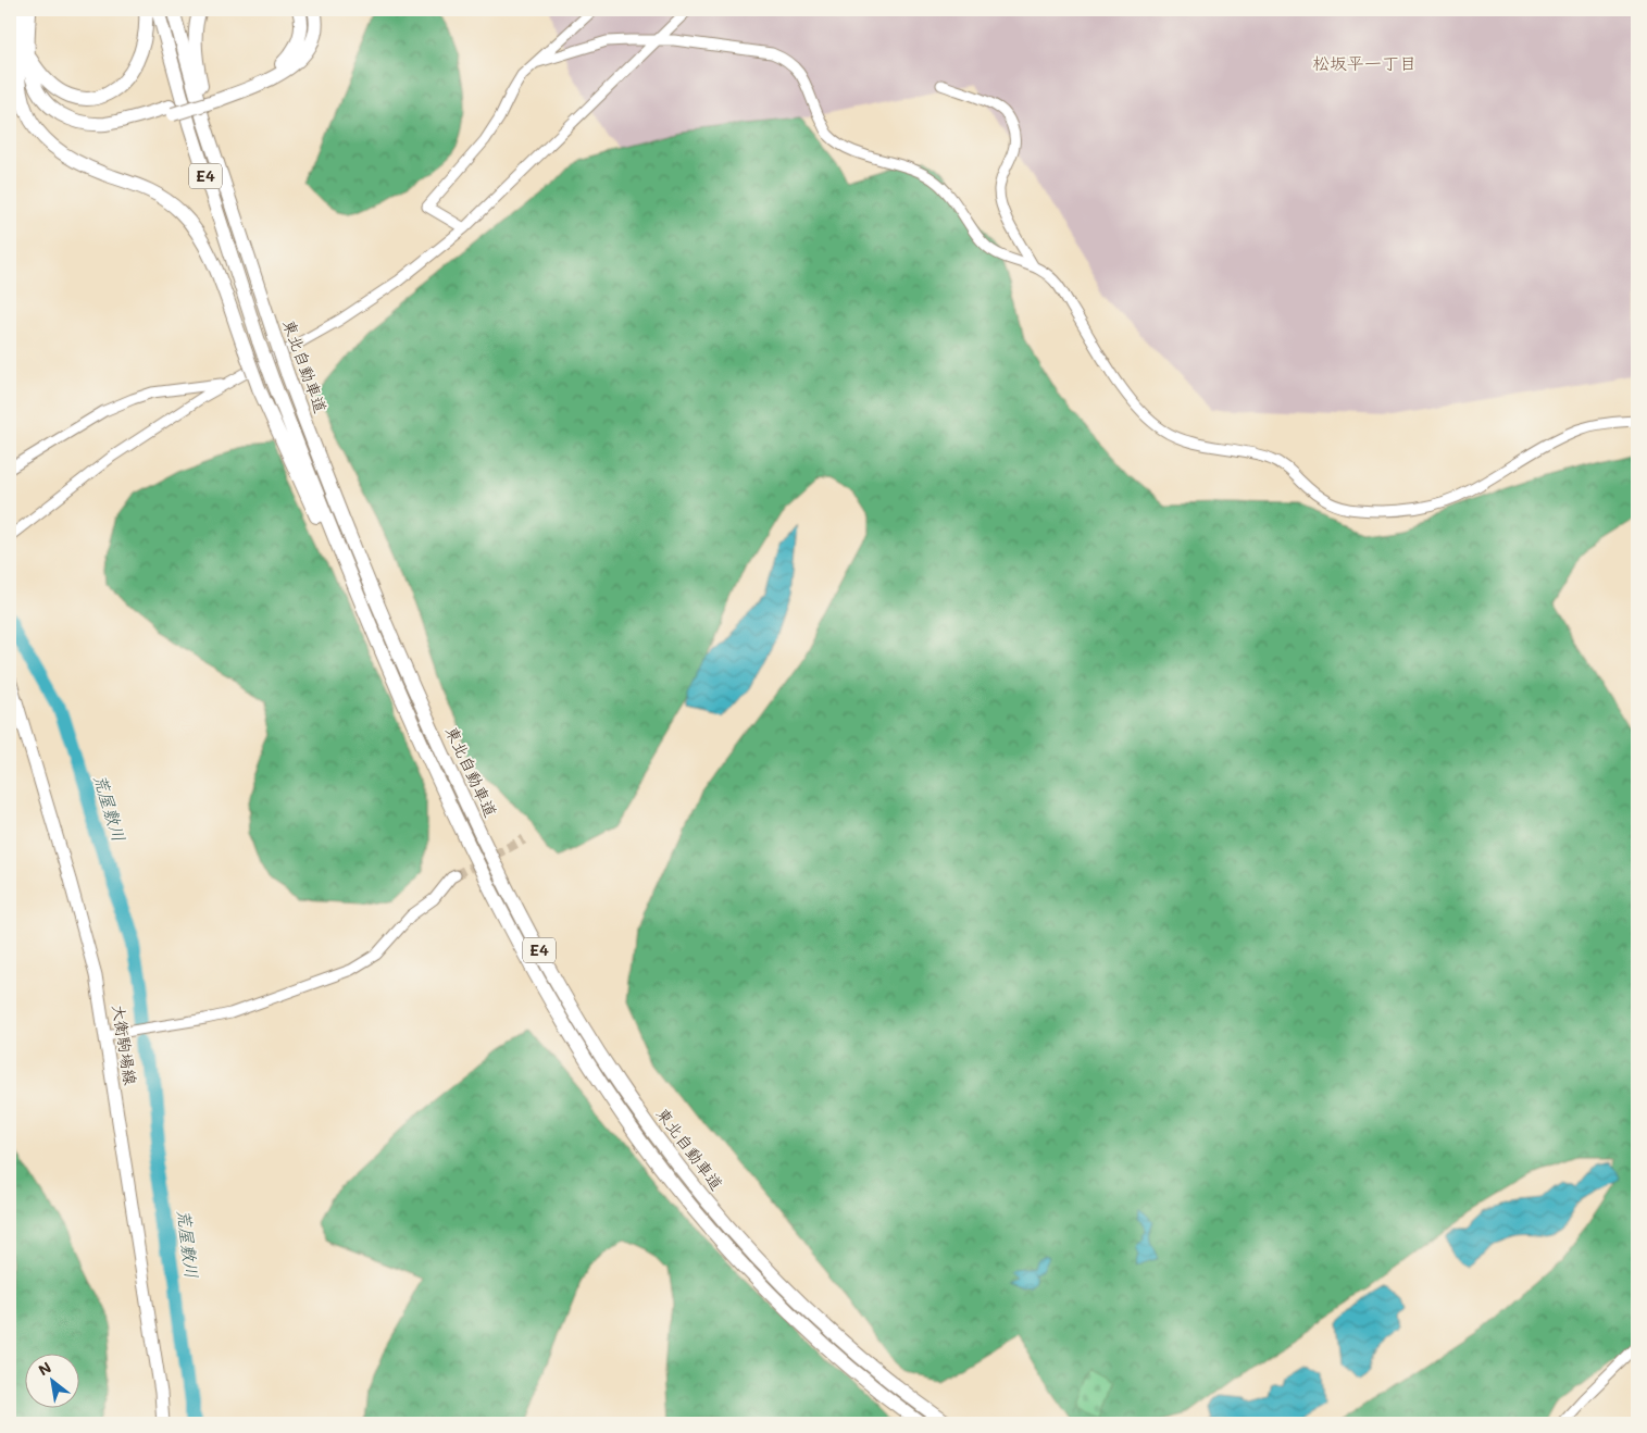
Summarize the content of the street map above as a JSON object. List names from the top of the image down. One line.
{"streets":{"highway":["E4","東北自動車道"],"main road":["大衡駒場線"]},"districts":["松坂平一丁目"],"water":["荒屋敷川"],"north":"top left"}
